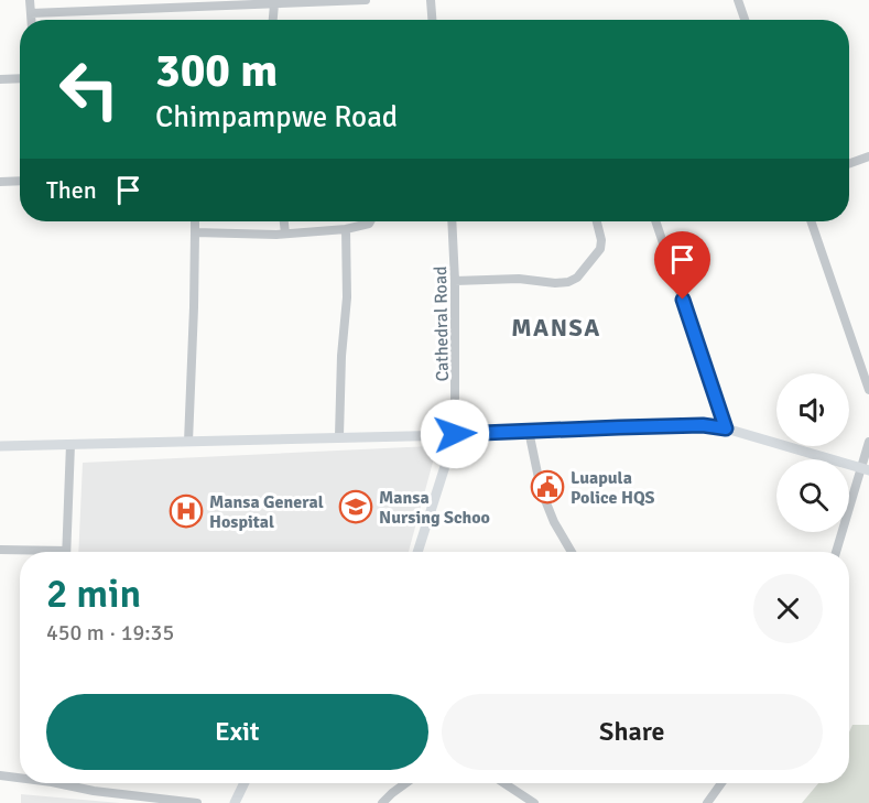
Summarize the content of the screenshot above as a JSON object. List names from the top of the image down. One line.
{"streets":{"street":["Cathedral Road"]},"districts":["MANSA"],"places":{"public building":["Luapula Police HQS"],"school or university":["Mansa Nursing Schoo"],"hospital":["Mansa General Hospital"]},"page":{"turn":["300 m","Chimpampwe Road"],"then":"Then","heading":["2 min","450 m · 19:35"],"buttons":["Exit","Share"]}}
